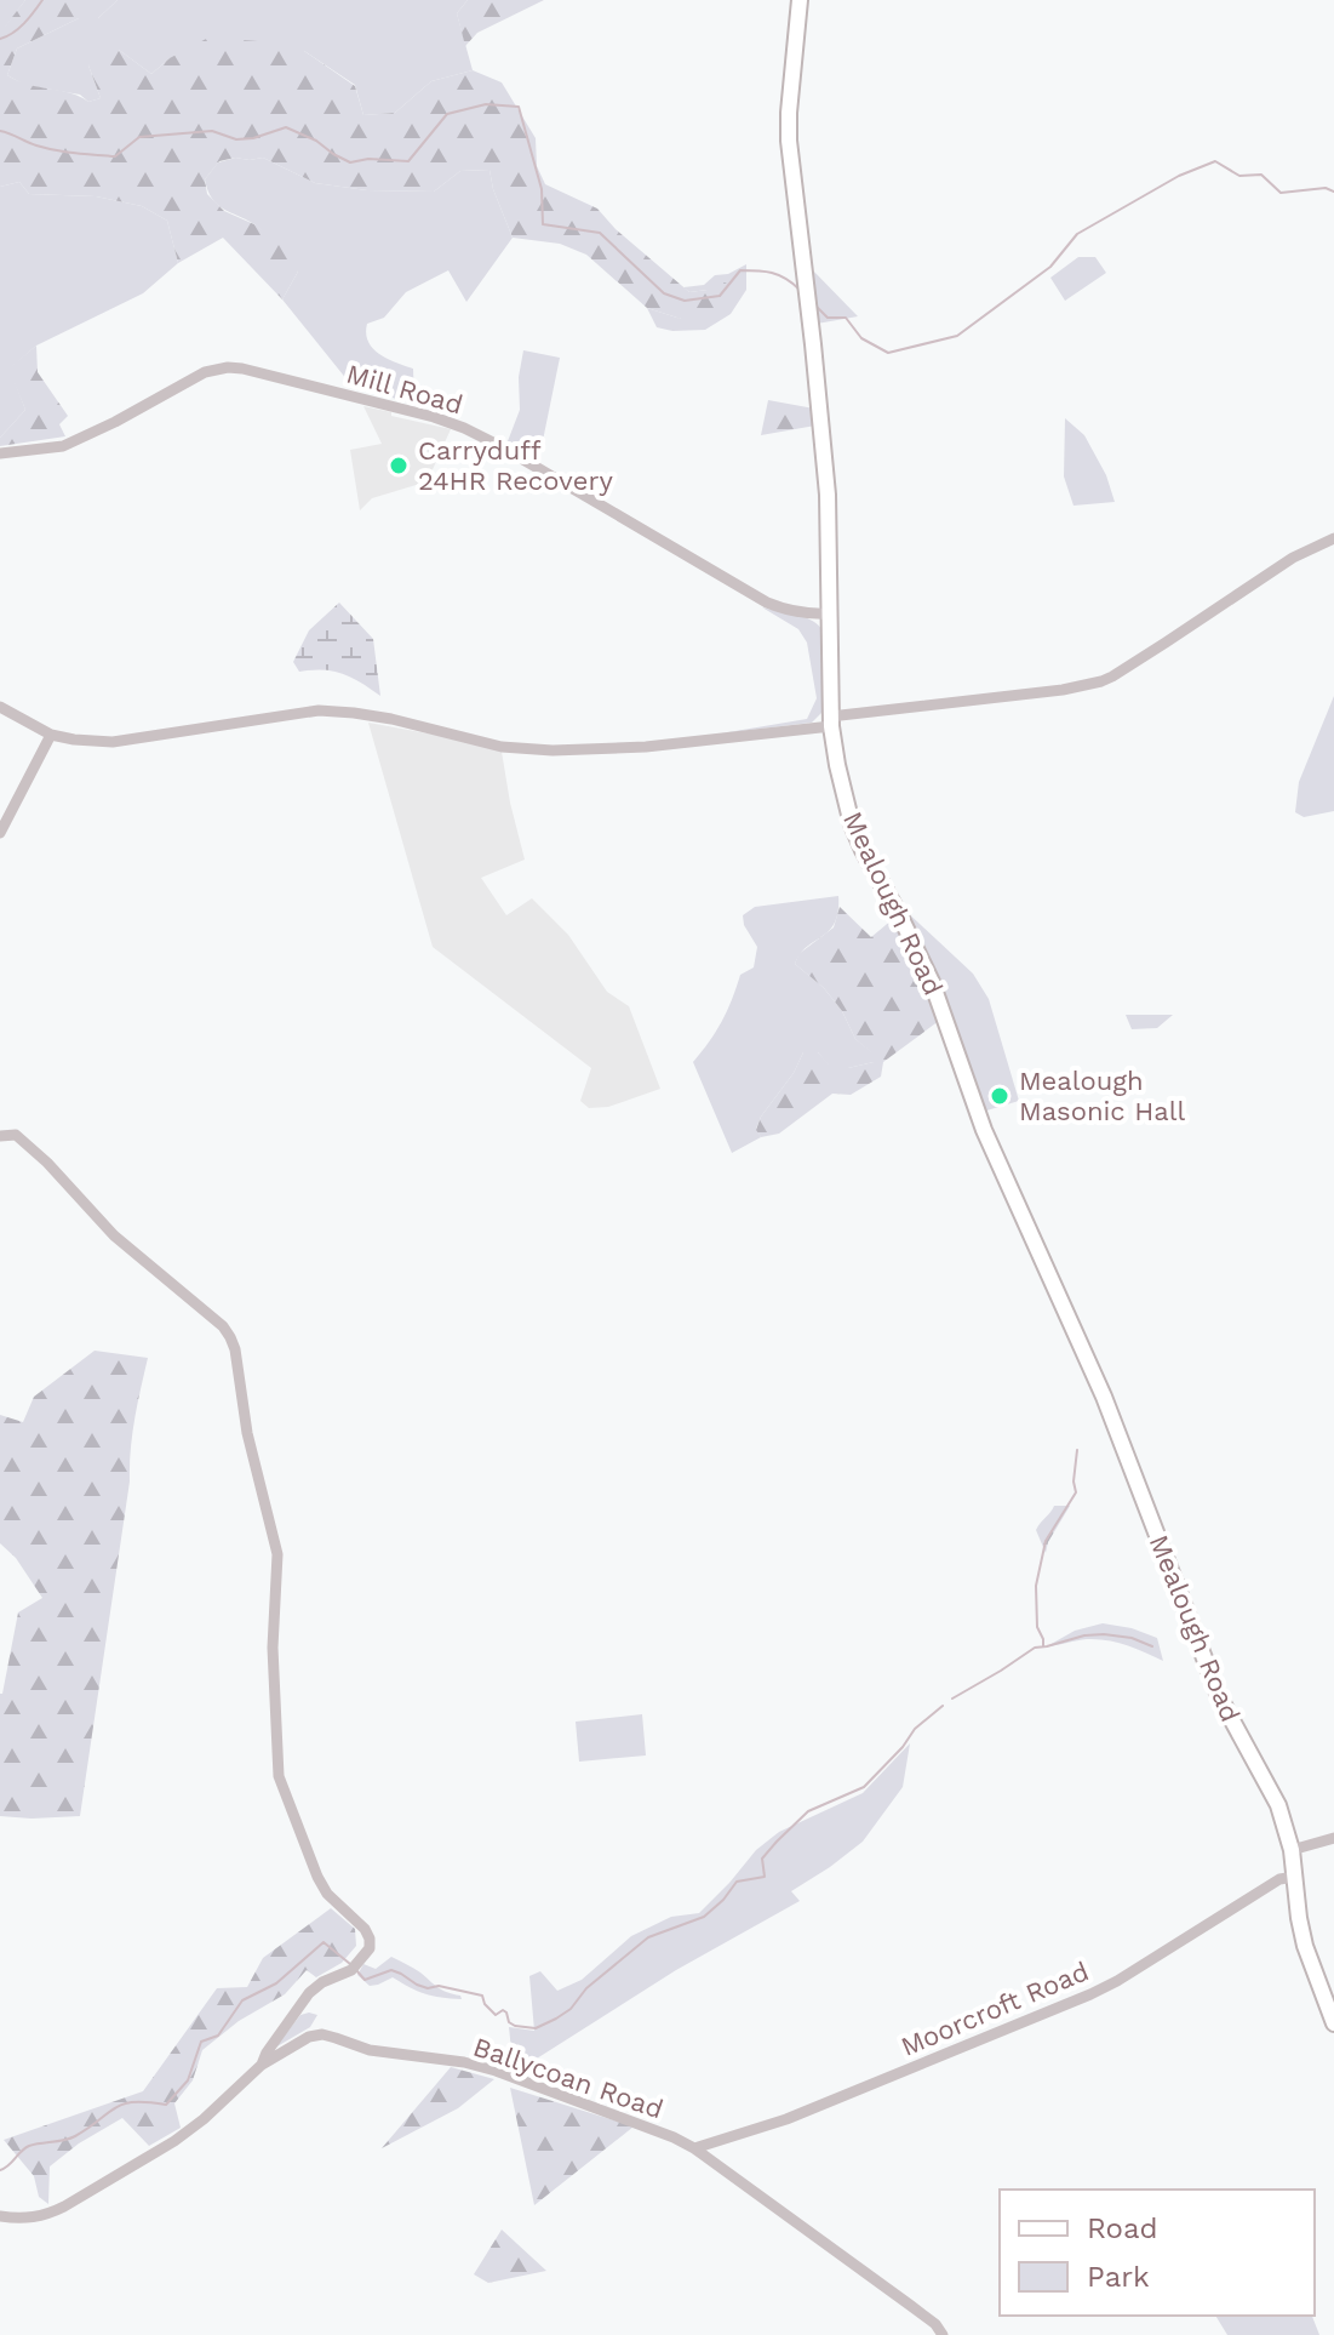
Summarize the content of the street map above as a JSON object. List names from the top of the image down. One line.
{"streets":{"street":["Mill Road","Mealough Road","Moorcroft Road","Ballycoan Road"]},"crossings":[["Mill Road","Mealough Road"],["Mealough Road","Moorcroft Road"],["Moorcroft Road","Ballycoan Road"]],"places":["Carryduff 24HR Recovery","Mealough Masonic Hall"],"legend":["Road","Park"]}
